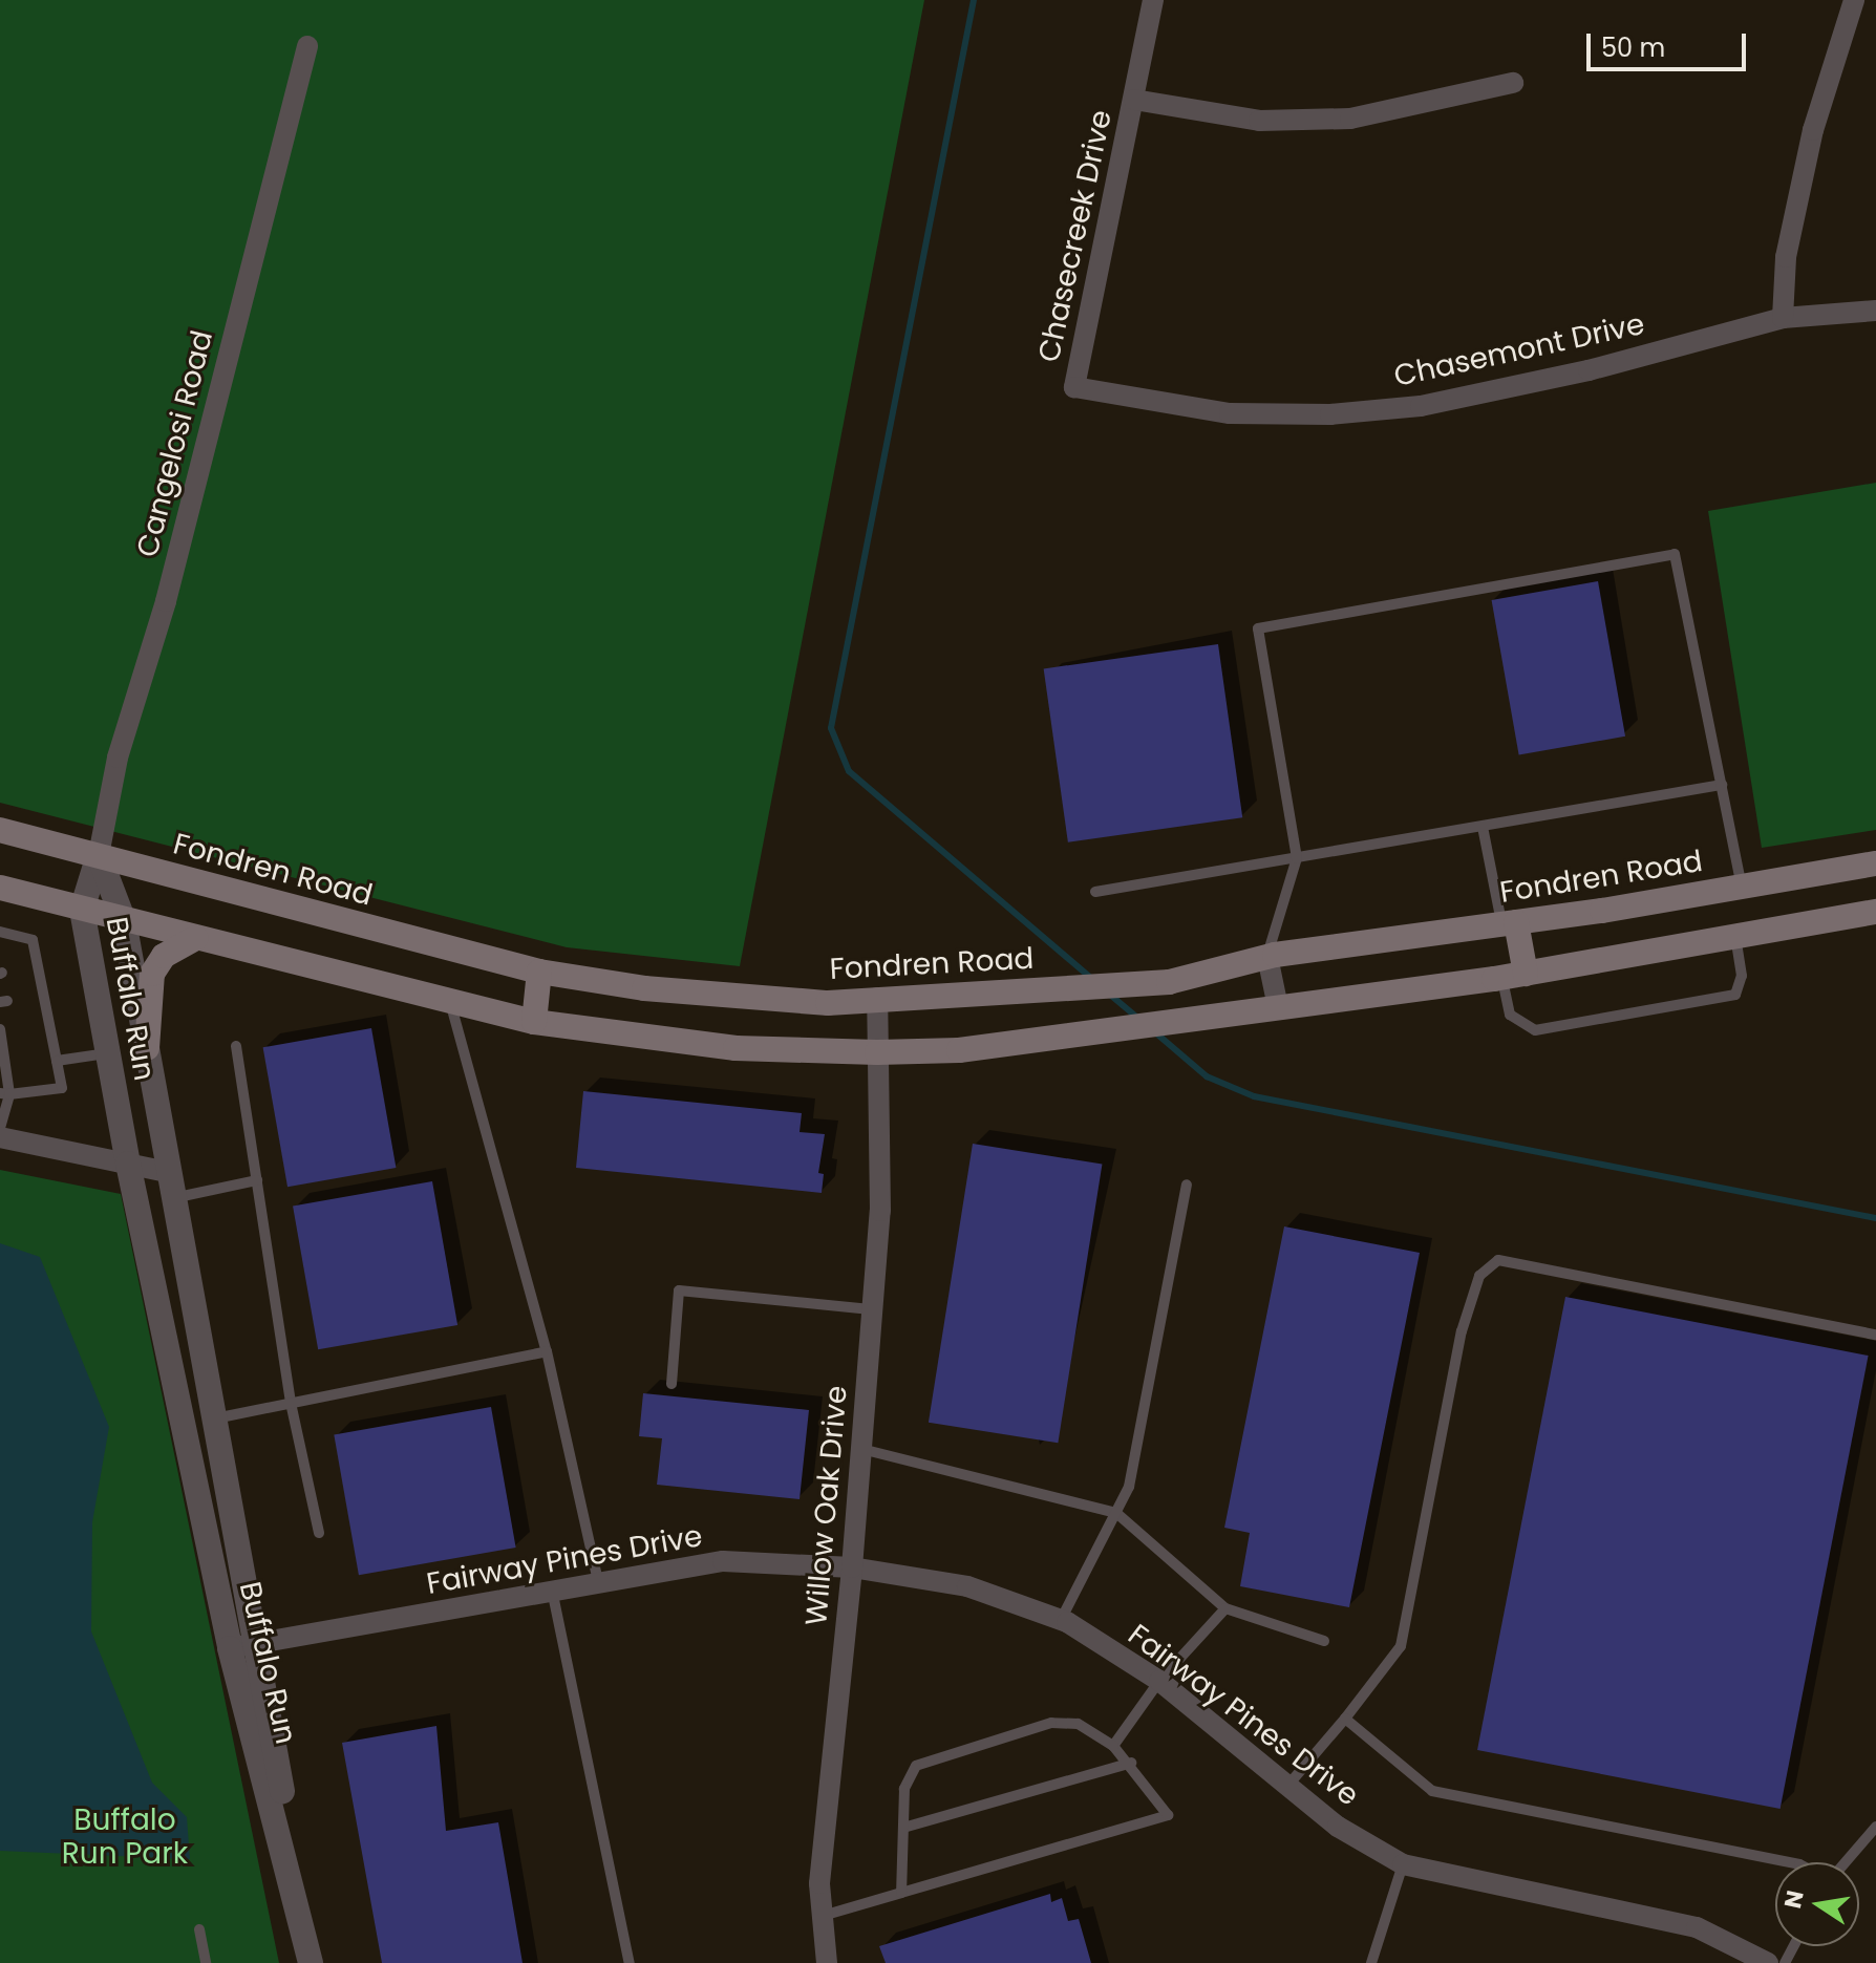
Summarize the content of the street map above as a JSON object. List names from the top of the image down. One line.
{"streets":{"main road":["Fondren Road"],"street":["Chasecreek Drive","Chasemont Drive","Cangelosi Road","Buffalo Run","Willow Oak Drive","Fairway Pines Drive"]},"crossings":[["Chasecreek Drive","Chasemont Drive"],["Cangelosi Road","Fondren Road"],["Cangelosi Road","Buffalo Run"],["Fondren Road","Buffalo Run"],["Fondren Road","Willow Oak Drive"],["Buffalo Run","Fairway Pines Drive"],["Willow Oak Drive","Fairway Pines Drive"]],"parks":["Buffalo Run Park"],"scale_bar":"50 m","north":"left"}
